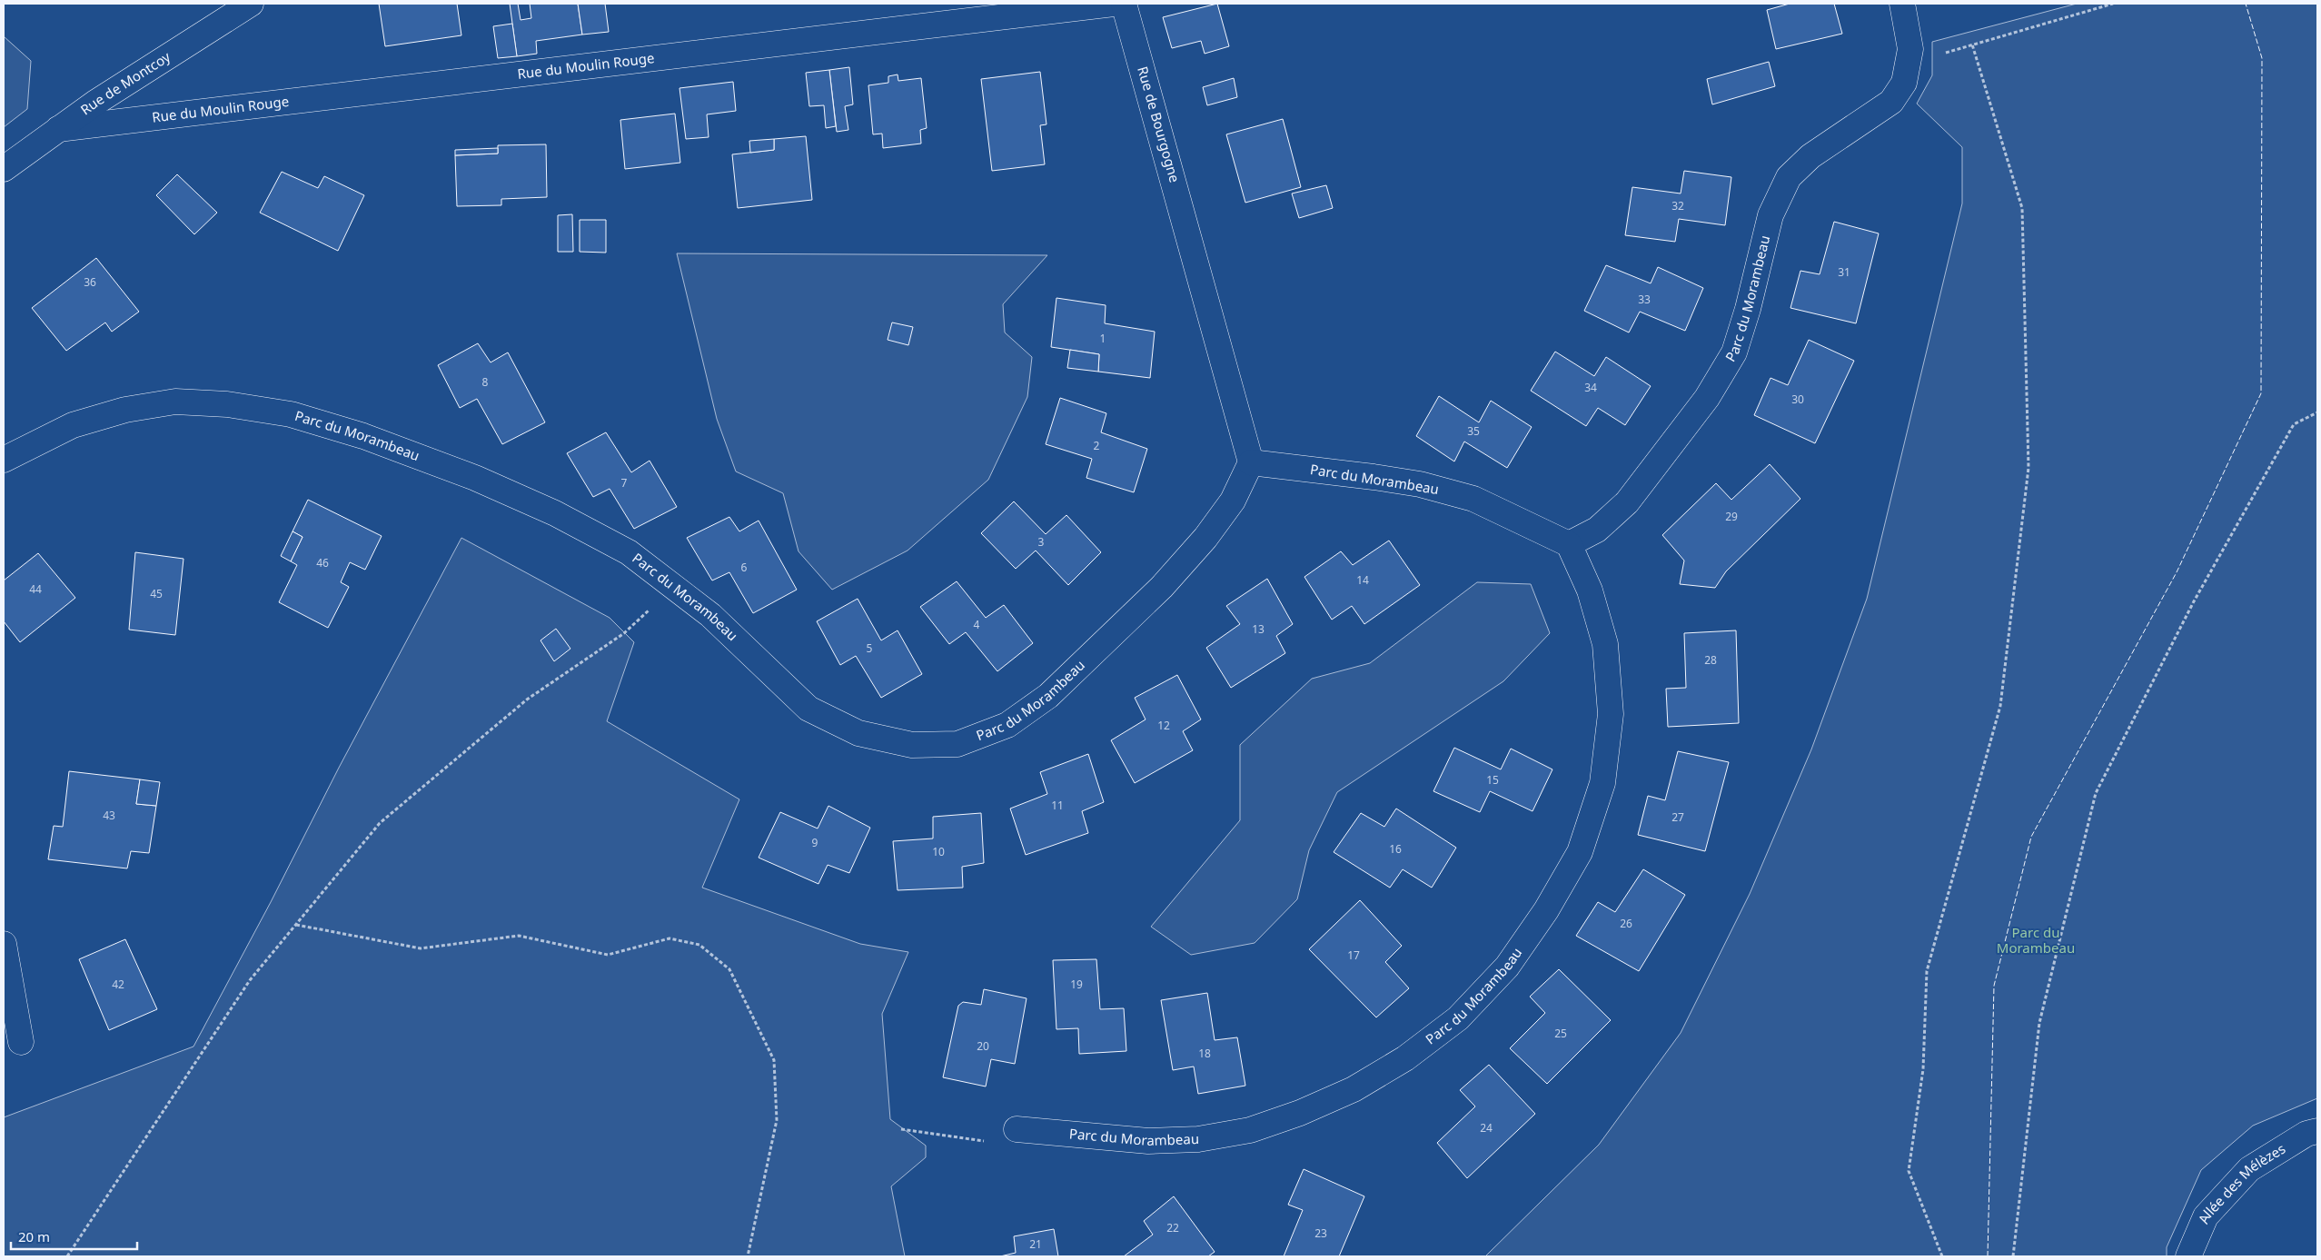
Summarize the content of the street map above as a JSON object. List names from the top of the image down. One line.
{"streets":{"street":["Rue du Moulin Rouge","Rue de Montcoy","Rue de Bourgogne","Parc du Morambeau","Allée des Mélèzes"]},"crossings":[["Rue du Moulin Rouge","Rue de Montcoy"],["Rue de Bourgogne","Parc du Morambeau"]],"parks":["Parc du Morambeau"],"house_numbers":["32","31","36","33","1","8","34","30","35","2","7","29","3","46","6","14","44","45","4","13","5","28","12","15","11","43","27","9","16","10","26","17","42","19","25","20","18","24","22","23","21"],"scale_bar":"20 m"}
